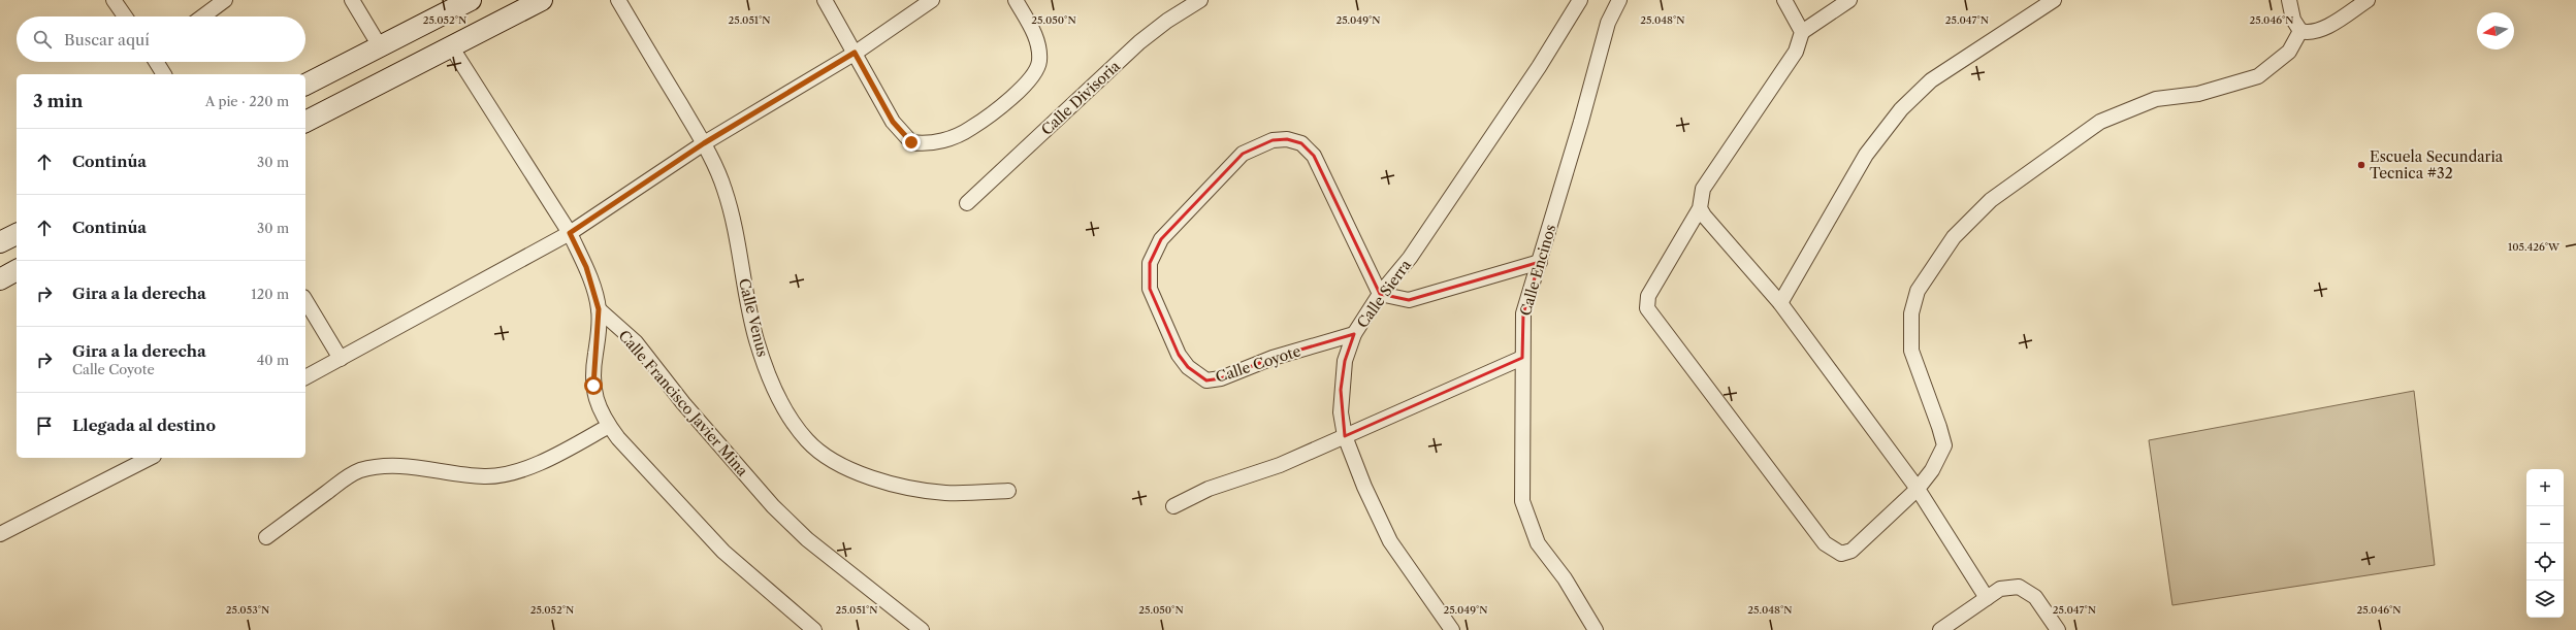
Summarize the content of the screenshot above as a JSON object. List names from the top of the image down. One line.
{"streets":{"street":["Calle Divisoria","Calle Encinos","Calle Sierra","Calle Venus","Calle Coyote","Calle Francisco Javier Mina"]},"crossings":[["Calle Sierra","Calle Coyote"]],"places":["Escuela Secundaria Tecnica #32"],"north":"left","page":{"search":"Buscar aquí","heading":["3 min","A pie · 220 m"],"list":[["Continúa","30 m"],["Continúa","30 m"],["Gira a la derecha","120 m"],["Gira a la derecha","Calle Coyote","40 m"],"Llegada al destino"],"map_buttons":["+","−"]},"coordinates":["25.046°N","25.052°N","25.051°N","25.050°N","25.049°N","25.048°N","25.047°N","105.426°W","25.053°N"]}
